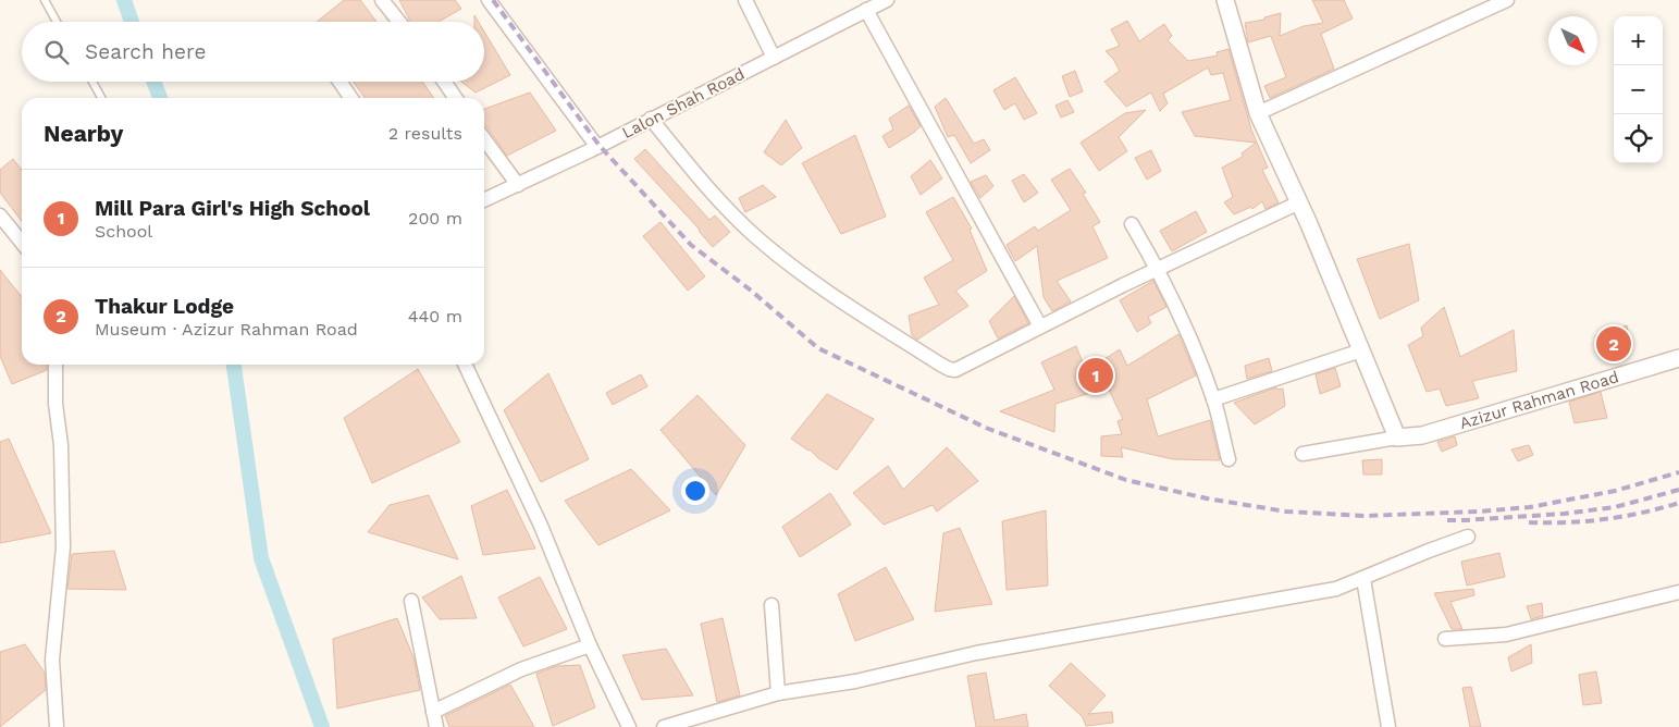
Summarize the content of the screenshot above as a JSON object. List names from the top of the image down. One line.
{"streets":{"street":["Lalon Shah Road","Azizur Rahman Road"]},"north":"bottom right","page":{"map_buttons":["+","−"],"search":"Search here","heading":["Nearby","2 results"],"list":[{"mark":"1","name":"Mill Para Girl's High School","note":"School","value":"200 m"},{"mark":"2","name":"Thakur Lodge","note":"Museum · Azizur Rahman Road","value":"440 m"}],"pins":["2","1"]}}
